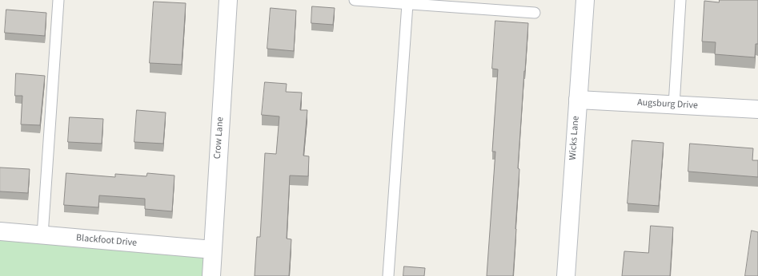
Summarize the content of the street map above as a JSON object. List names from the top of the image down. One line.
{"streets":{"street":["Augsburg Drive","Crow Lane","Wicks Lane","Blackfoot Drive"]},"crossings":[["Augsburg Drive","Wicks Lane"],["Crow Lane","Blackfoot Drive"]]}
